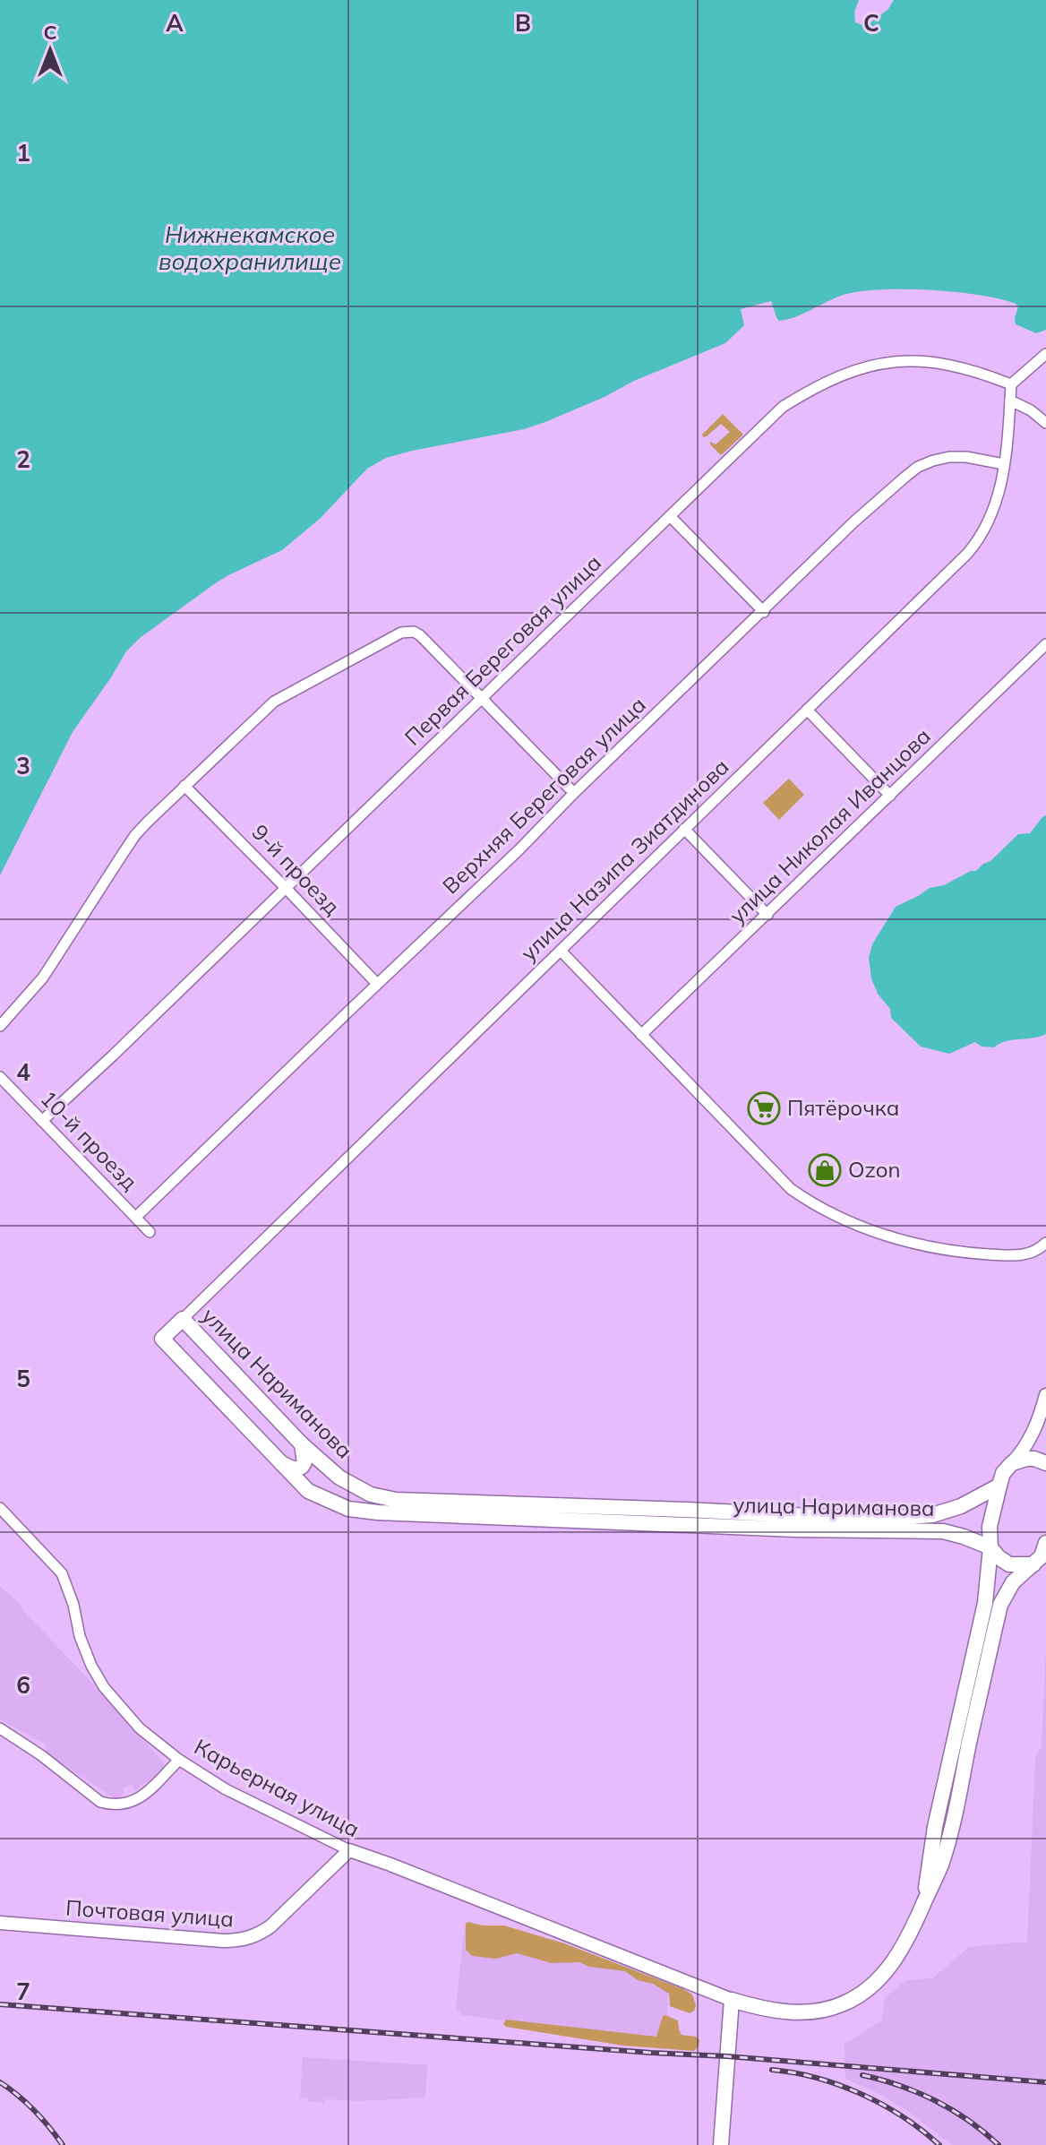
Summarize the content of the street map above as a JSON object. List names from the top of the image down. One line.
{"streets":{"main road":["улица Нариманова"],"street":["Первая Береговая улица","Верхняя Береговая улица","улица Николая Иванцова","улица Назипа Зиатдинова","9-й проезд","10-й проезд","Карьерная улица","Почтовая улица"]},"crossings":[["Первая Береговая улица","улица Назипа Зиатдинова"],["Первая Береговая улица","9-й проезд"],["Первая Береговая улица","10-й проезд"],["Верхняя Береговая улица","улица Назипа Зиатдинова"],["Верхняя Береговая улица","9-й проезд"],["Верхняя Береговая улица","10-й проезд"],["улица Назипа Зиатдинова","улица Нариманова"],["Карьерная улица","Почтовая улица"]],"water":["Нижнекамское водохранилище"],"places":{"supermarket":["Пятёрочка"],"shop":["Ozon"]},"north":"top","grid":{"columns":["A","B","C"],"rows":["1","2","3","4","5","6","7"]}}
